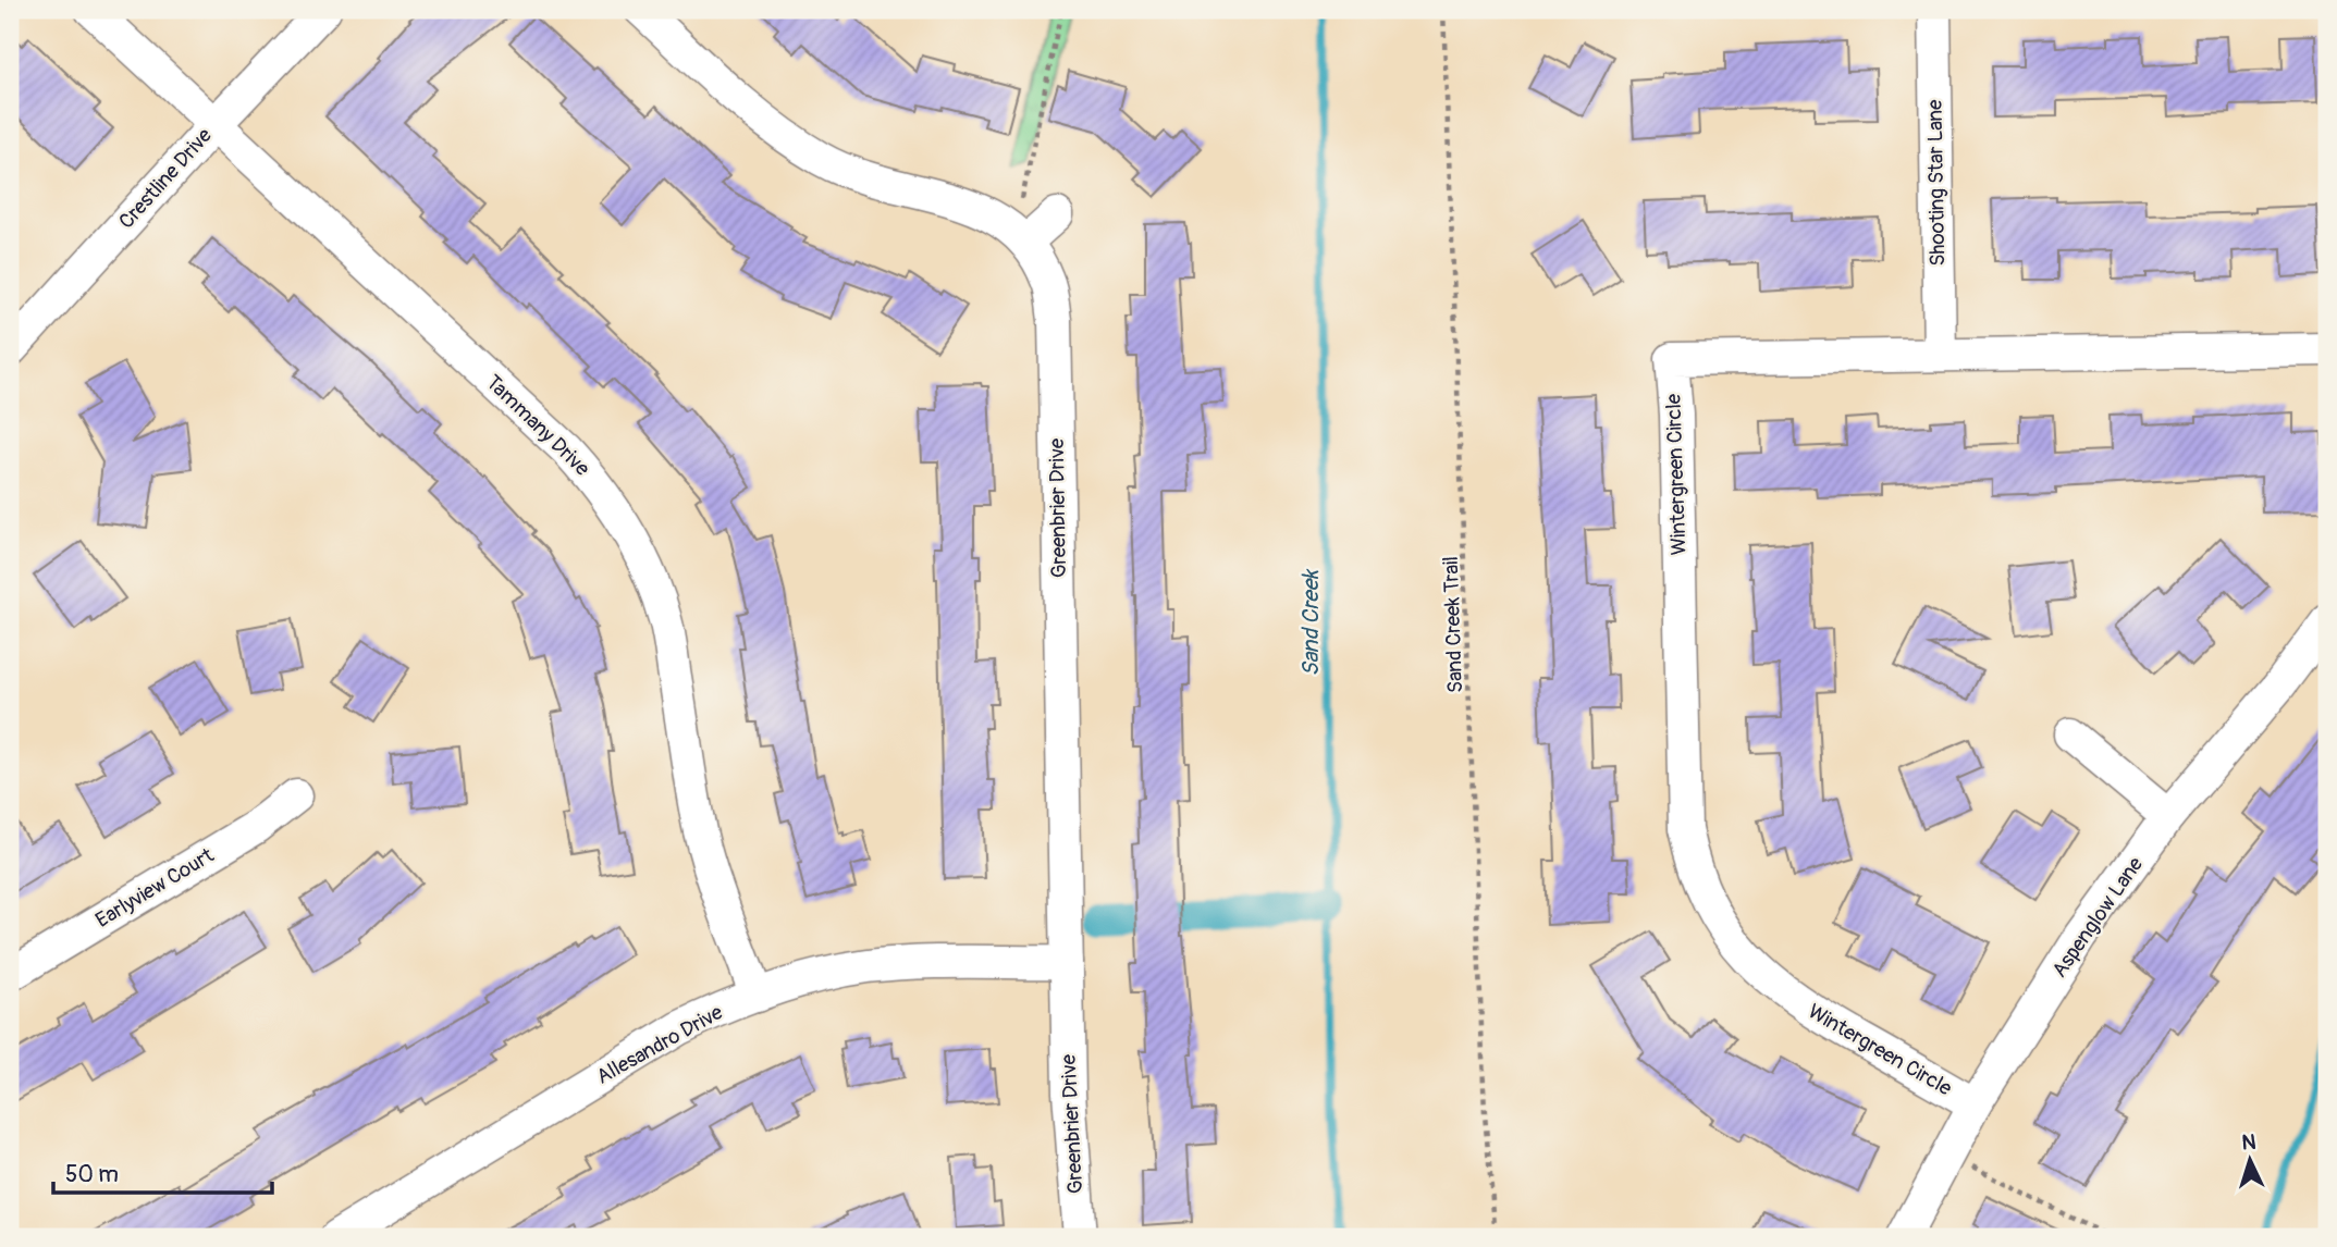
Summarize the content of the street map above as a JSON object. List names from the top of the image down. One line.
{"streets":{"street":["Crestline Drive","Shooting Star Lane","Tammany Drive","Wintergreen Circle","Greenbrier Drive","Earlyview Court","Aspenglow Lane","Allesandro Drive"],"path":["Sand Creek Trail"]},"crossings":[["Crestline Drive","Tammany Drive"],["Shooting Star Lane","Wintergreen Circle"],["Tammany Drive","Allesandro Drive"],["Wintergreen Circle","Aspenglow Lane"],["Greenbrier Drive","Allesandro Drive"]],"water":["Sand Creek"],"scale_bar":"50 m","north":"top"}
